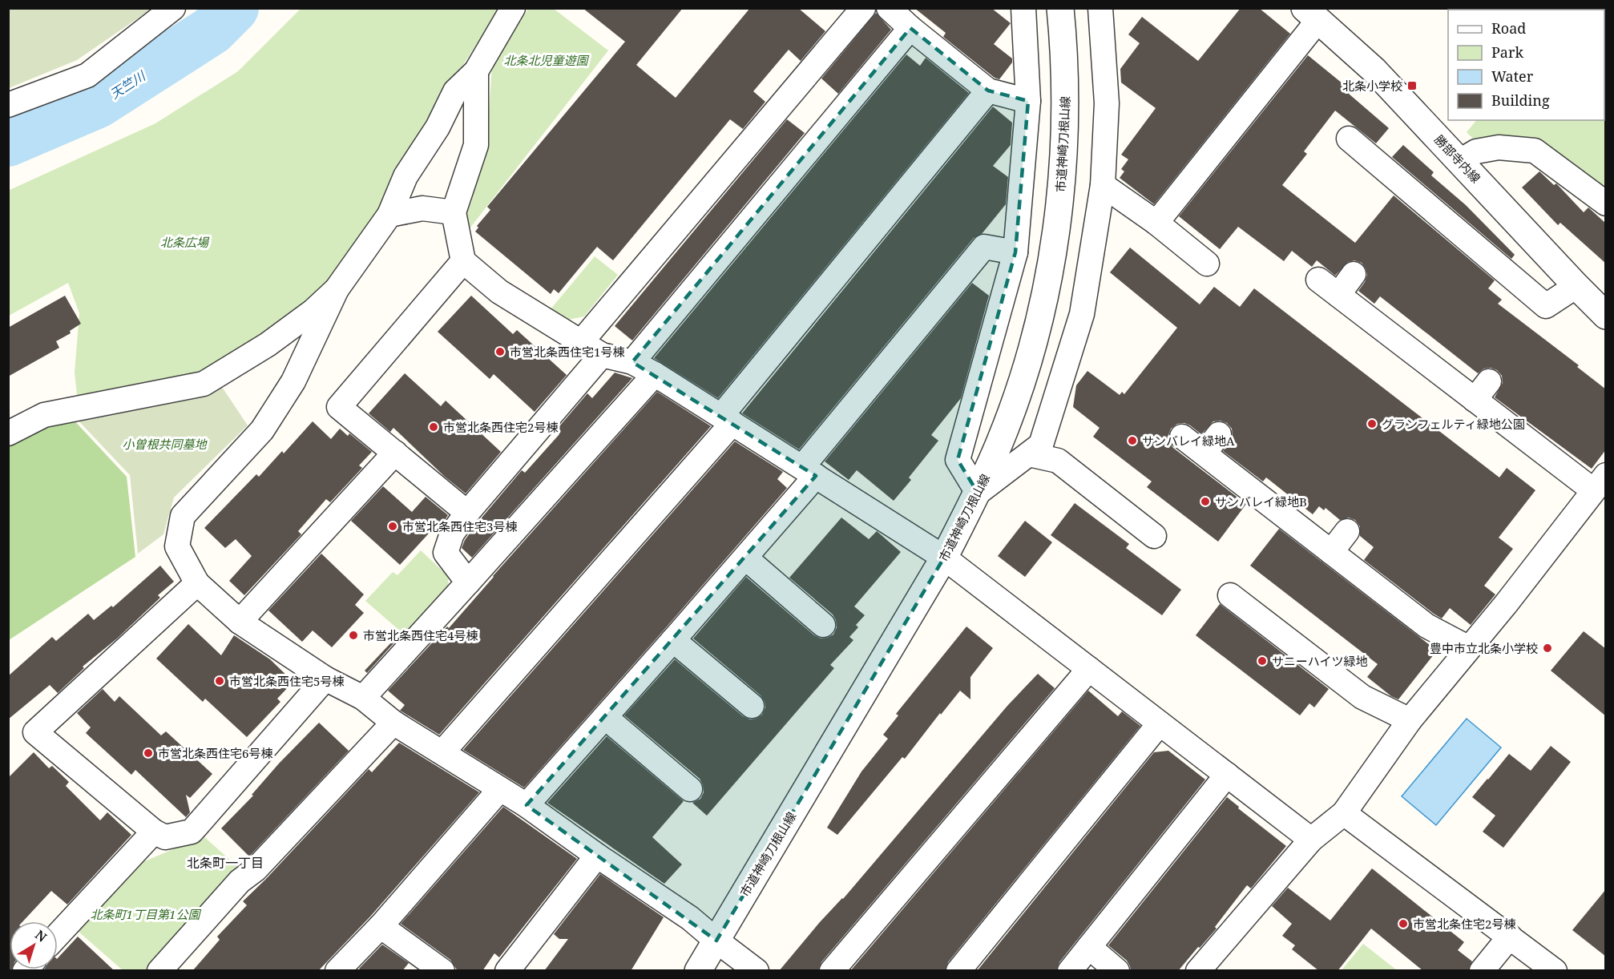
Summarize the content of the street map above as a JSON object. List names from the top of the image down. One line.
{"streets":{"street":["市道神崎刀根山線","勝部寺内線"]},"districts":["北条町一丁目"],"water":["天竺川"],"parks":["北条北児童遊園","北条広場","小曽根共同墓地","北条町1丁目第1公園"],"places":{"transit":["北条小学校"],"other":["市営北条西住宅1号棟","グランフェルティ緑地公園","市営北条西住宅2号棟","サンバレイ緑地A","サンバレイ緑地B","市営北条西住宅3号棟","市営北条西住宅4号棟","豊中市立北条小学校","サニーハイツ緑地","市営北条西住宅5号棟","市営北条西住宅6号棟","市営北条住宅2号棟"]},"legend":["Road","Park","Water","Building"],"north":"top right"}
